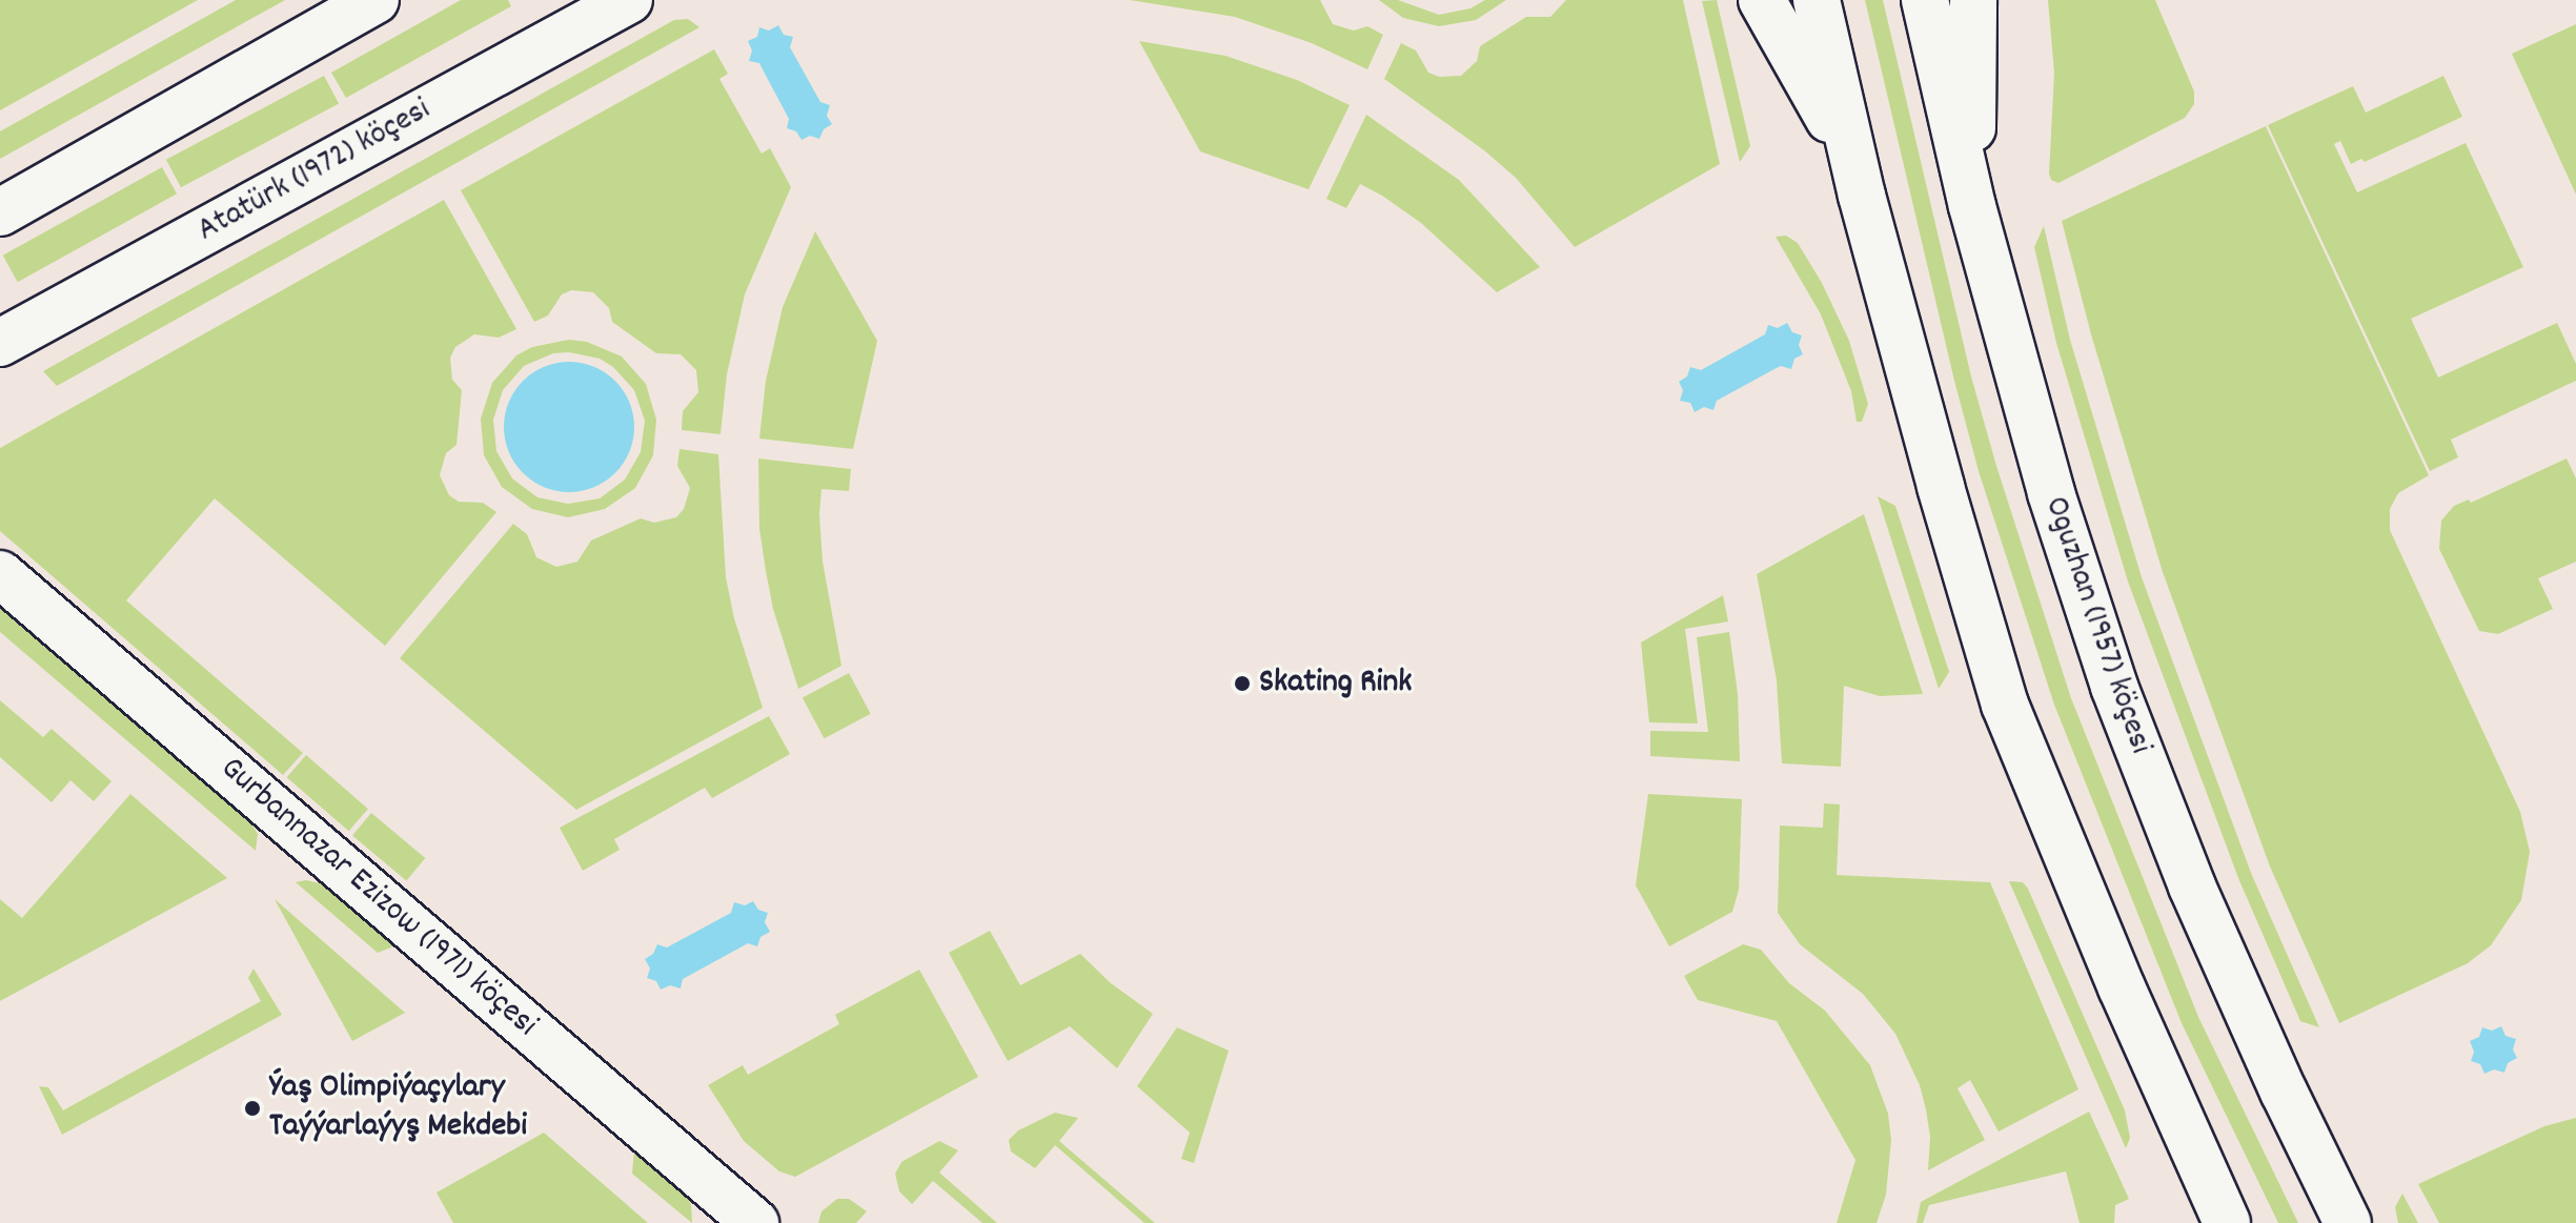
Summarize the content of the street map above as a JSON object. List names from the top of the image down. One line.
{"streets":{"main road":["Atatürk (1972) köçesi","Oguzhan (1957) köçesi","Gurbannazar Ezizow (1971) köçesi"]},"places":["Skating Rink","Ýaş Olimpiýaçylary Taýýarlaýyş Mekdebi"]}
